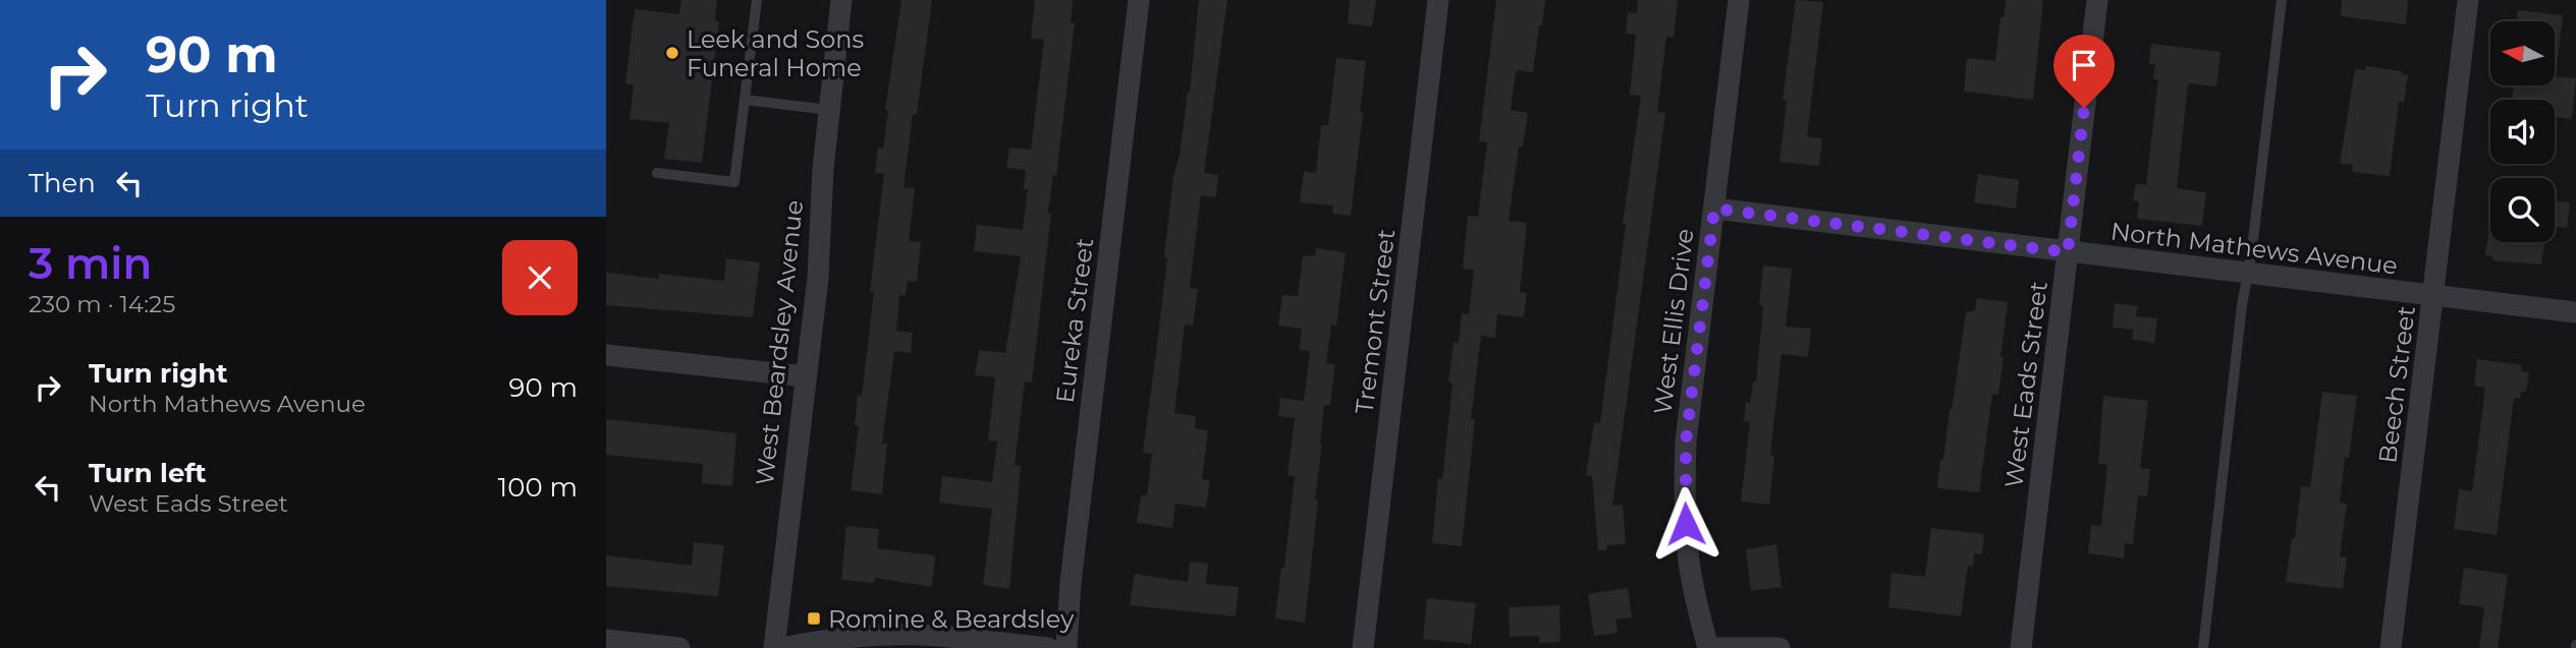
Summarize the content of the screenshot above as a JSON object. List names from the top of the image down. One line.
{"streets":{"street":["North Mathews Avenue","Eureka Street","Tremont Street","West Ellis Drive","West Beardsley Avenue","West Eads Street","Beech Street"]},"crossings":[["North Mathews Avenue","West Ellis Drive"],["North Mathews Avenue","West Eads Street"],["North Mathews Avenue","Beech Street"]],"places":{"other":["Leek and Sons Funeral Home"],"transit":["Romine & Beardsley"]},"north":"left","page":{"turn":["90 m","Turn right"],"then":"Then","heading":["3 min","230 m · 14:25"],"list":[{"name":"Turn right","note":"North Mathews Avenue","value":"90 m"},{"name":"Turn left","note":"West Eads Street","value":"100 m"}]}}
